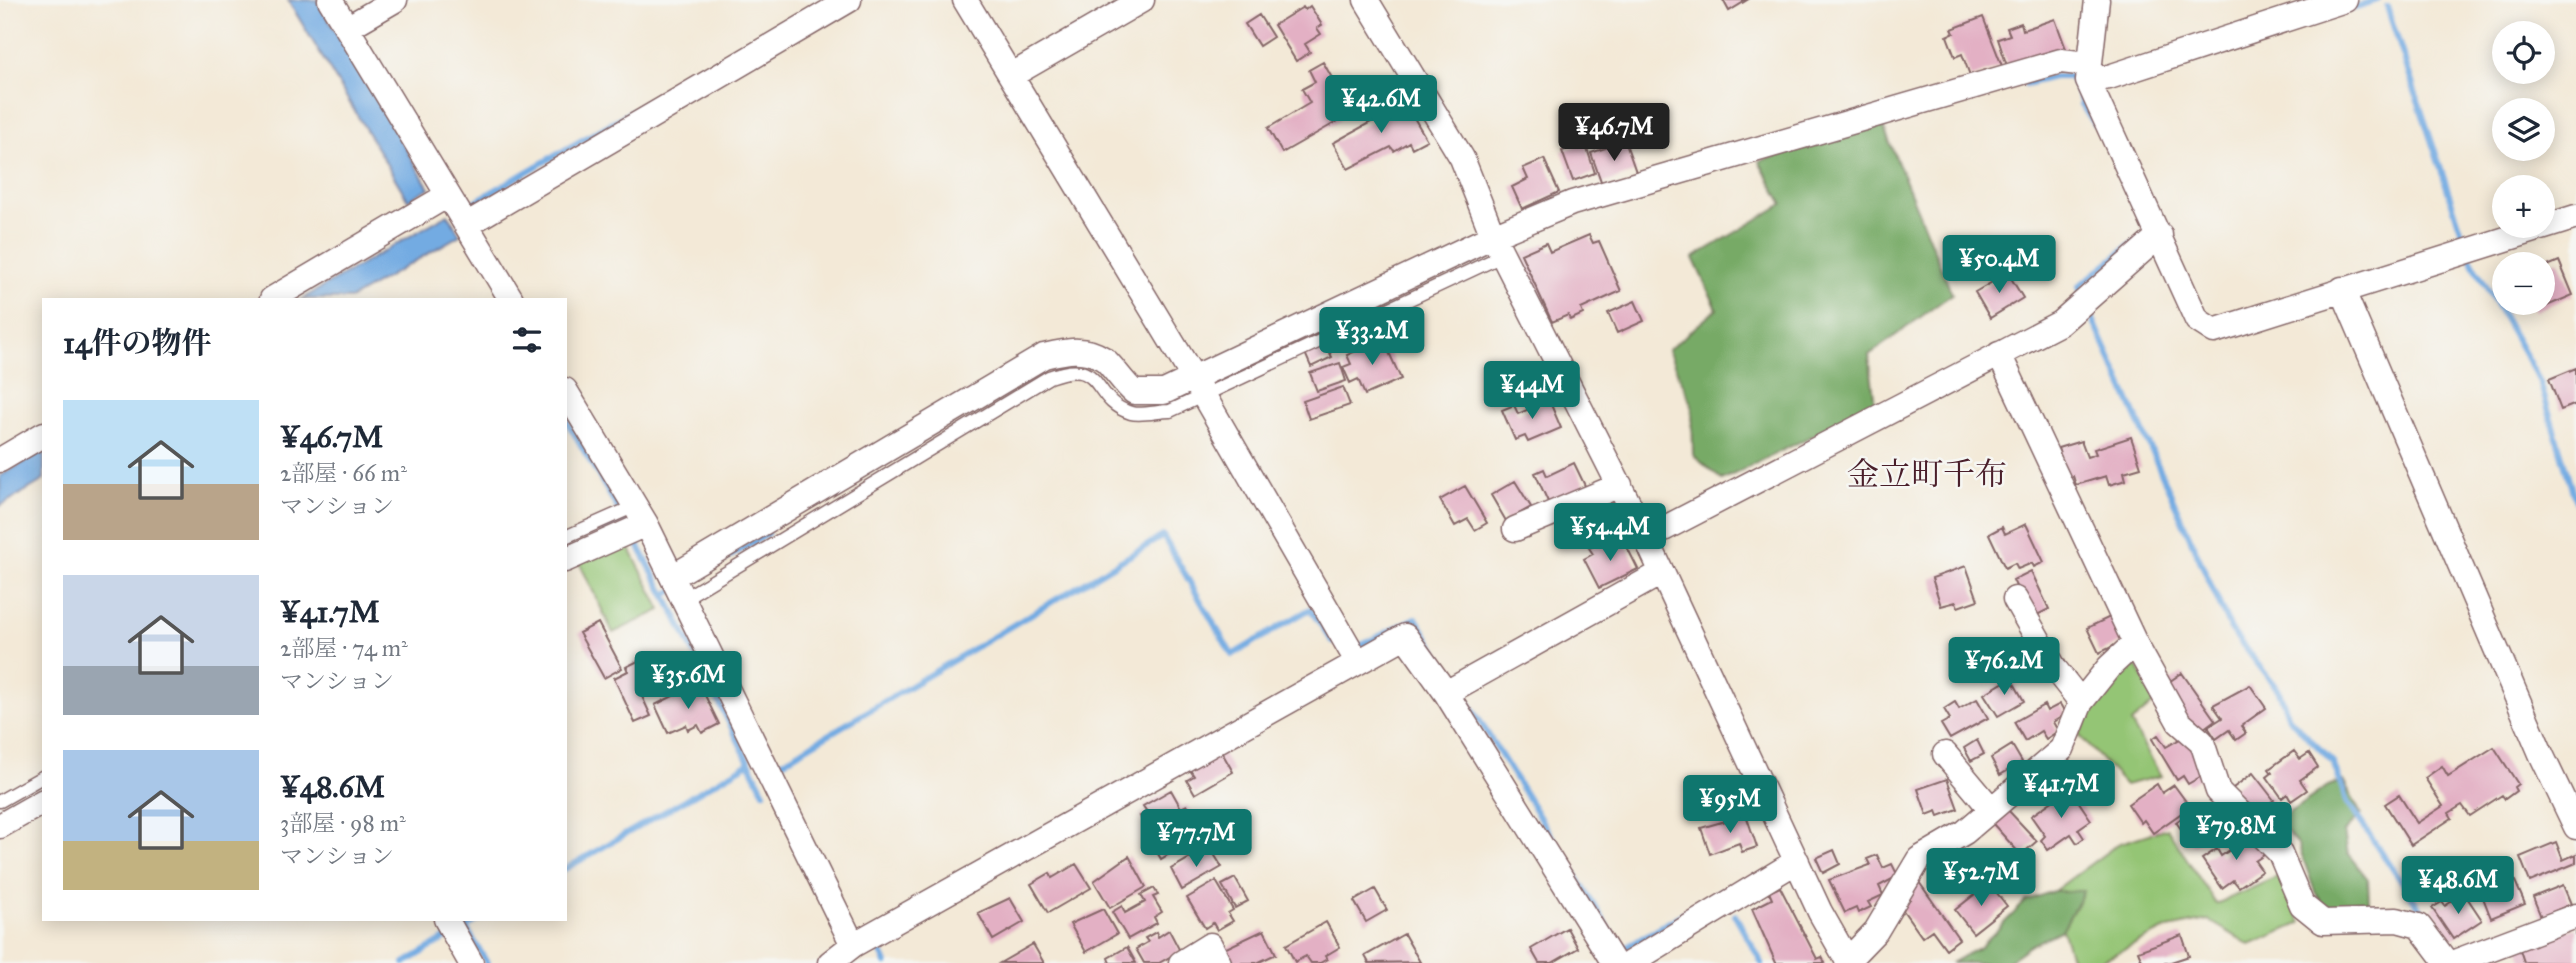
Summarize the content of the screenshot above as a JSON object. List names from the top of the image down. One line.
{"districts":["金立町千布"],"page":{"map_buttons":["+","−"],"price":["¥42.6M","¥46.7M","¥50.4M","¥33.2M","¥44M","¥54.4M","¥76.2M","¥35.6M","¥41.7M","¥95M","¥79.8M","¥77.7M","¥52.7M","¥48.6M"],"heading":"14件の物件","list":[{"name":"¥46.7M","note":"2部屋 · 66 m² · マンション"},{"name":"¥41.7M","note":"2部屋 · 74 m² · マンション"},{"name":"¥48.6M","note":"3部屋 · 98 m² · マンション"}]}}
